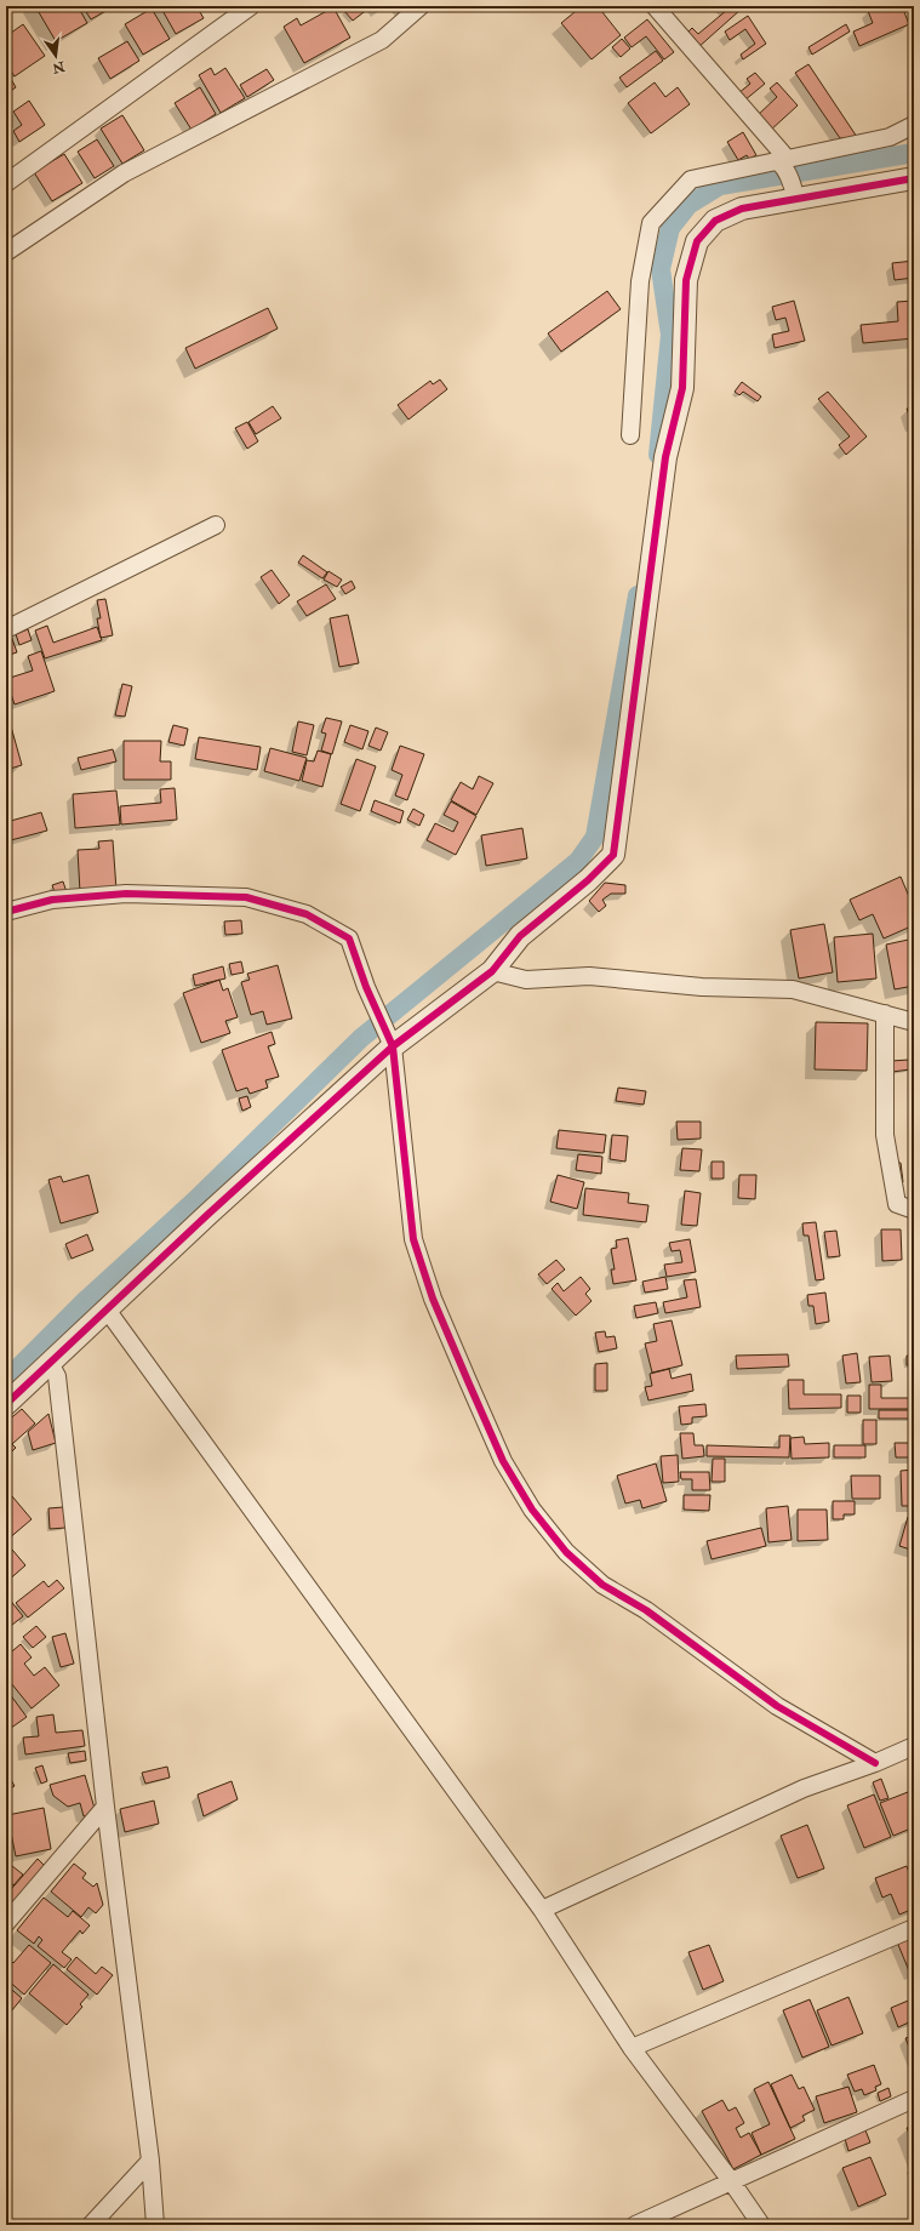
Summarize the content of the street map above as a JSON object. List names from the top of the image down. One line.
{"north":"bottom"}
